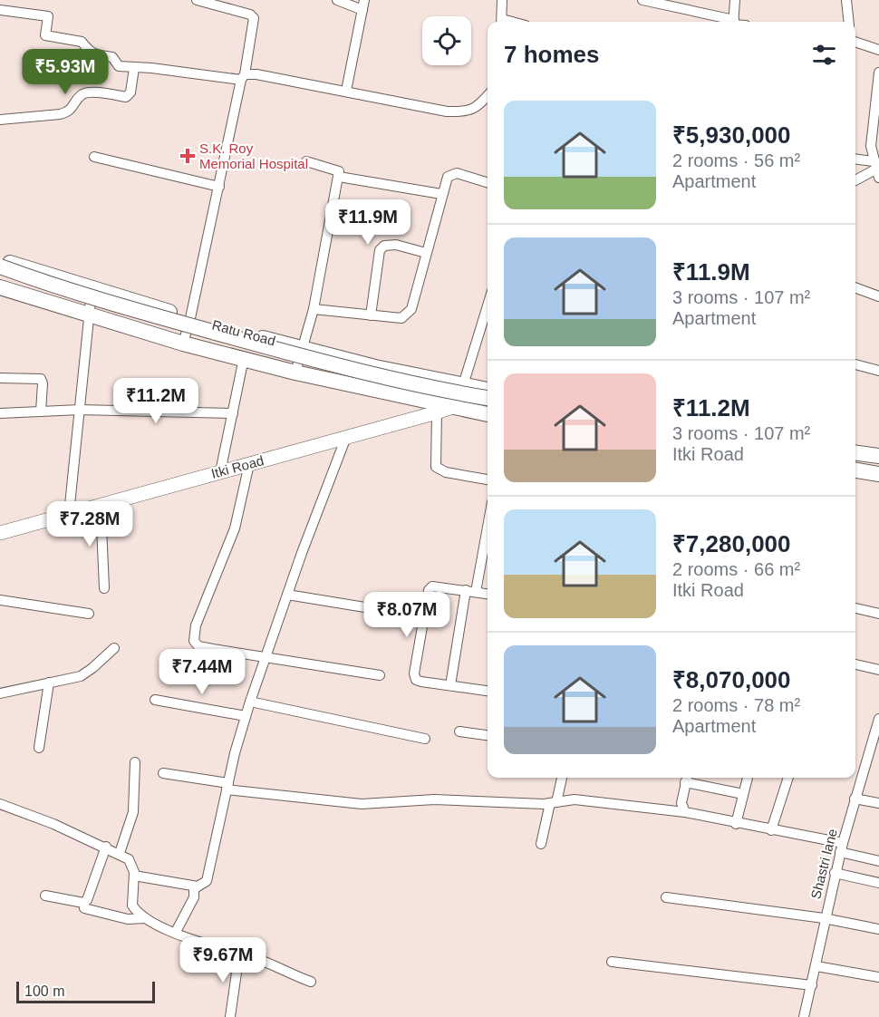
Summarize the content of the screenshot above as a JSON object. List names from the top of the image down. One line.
{"streets":{"main road":["Ratu Road"],"street":["Itki Road","Shastri lane"]},"crossings":[["Ratu Road","Itki Road"]],"places":{"health":["S.K. Roy Memorial Hospital"]},"scale_bar":"100 m","page":{"heading":"7 homes","price":["₹5.93M","₹11.9M","₹11.2M","₹7.28M","₹8.07M","₹7.44M","₹9.67M"],"list":[{"name":"₹5,930,000","note":"2 rooms · 56 m² · Apartment"},{"name":"₹11.9M","note":"3 rooms · 107 m² · Apartment"},{"name":"₹11.2M","note":"3 rooms · 107 m² · Itki Road"},{"name":"₹7,280,000","note":"2 rooms · 66 m² · Itki Road"},{"name":"₹8,070,000","note":"2 rooms · 78 m² · Apartment"}],"scale":"100 m"}}
